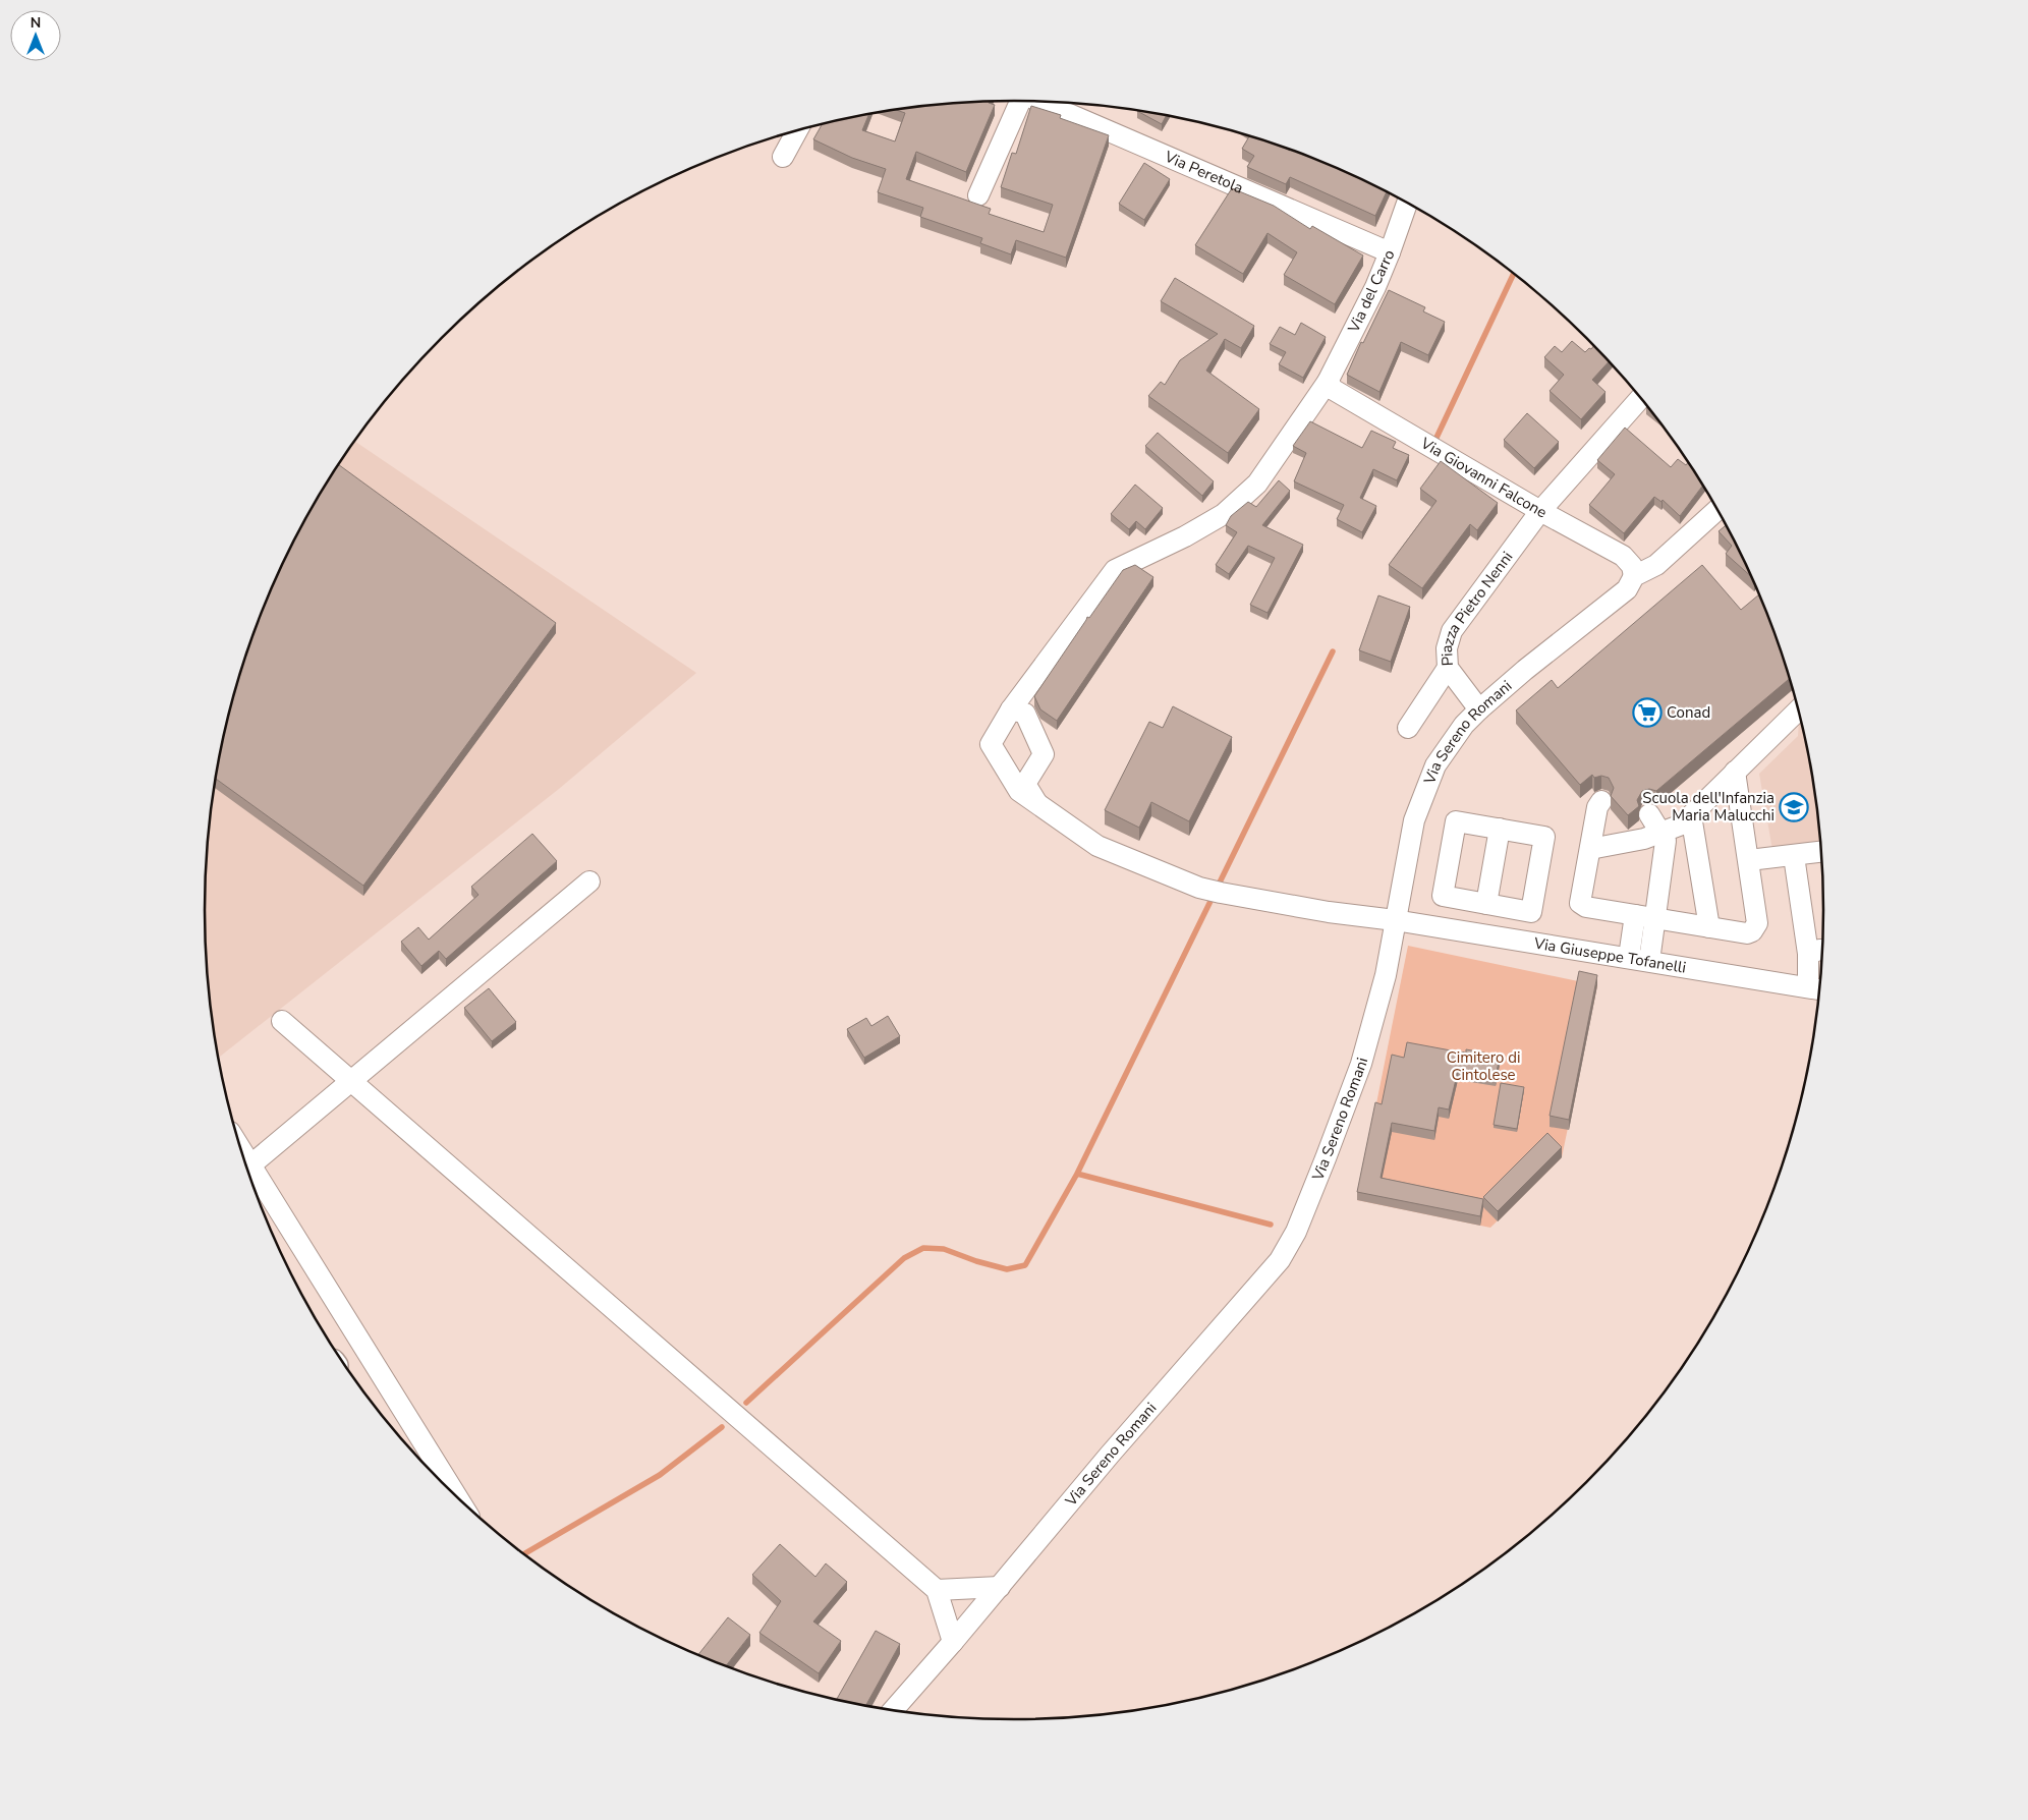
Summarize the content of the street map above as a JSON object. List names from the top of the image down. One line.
{"streets":{"street":["Via Peretola","Via del Carro","Via Giovanni Falcone","Piazza Pietro Nenni","Via Sereno Romani","Via Giuseppe Tofanelli"]},"crossings":[["Via Peretola","Via del Carro"],["Via del Carro","Via Giovanni Falcone"],["Via del Carro","Via Giuseppe Tofanelli"],["Via Giovanni Falcone","Piazza Pietro Nenni"],["Via Giovanni Falcone","Via Sereno Romani"],["Piazza Pietro Nenni","Via Sereno Romani"],["Via Sereno Romani","Via Giuseppe Tofanelli"]],"parks":["Cimitero di Cintolese"],"places":{"supermarket":["Conad"],"school or university":["Scuola dell'Infanzia Maria Malucchi"]},"north":"top"}
